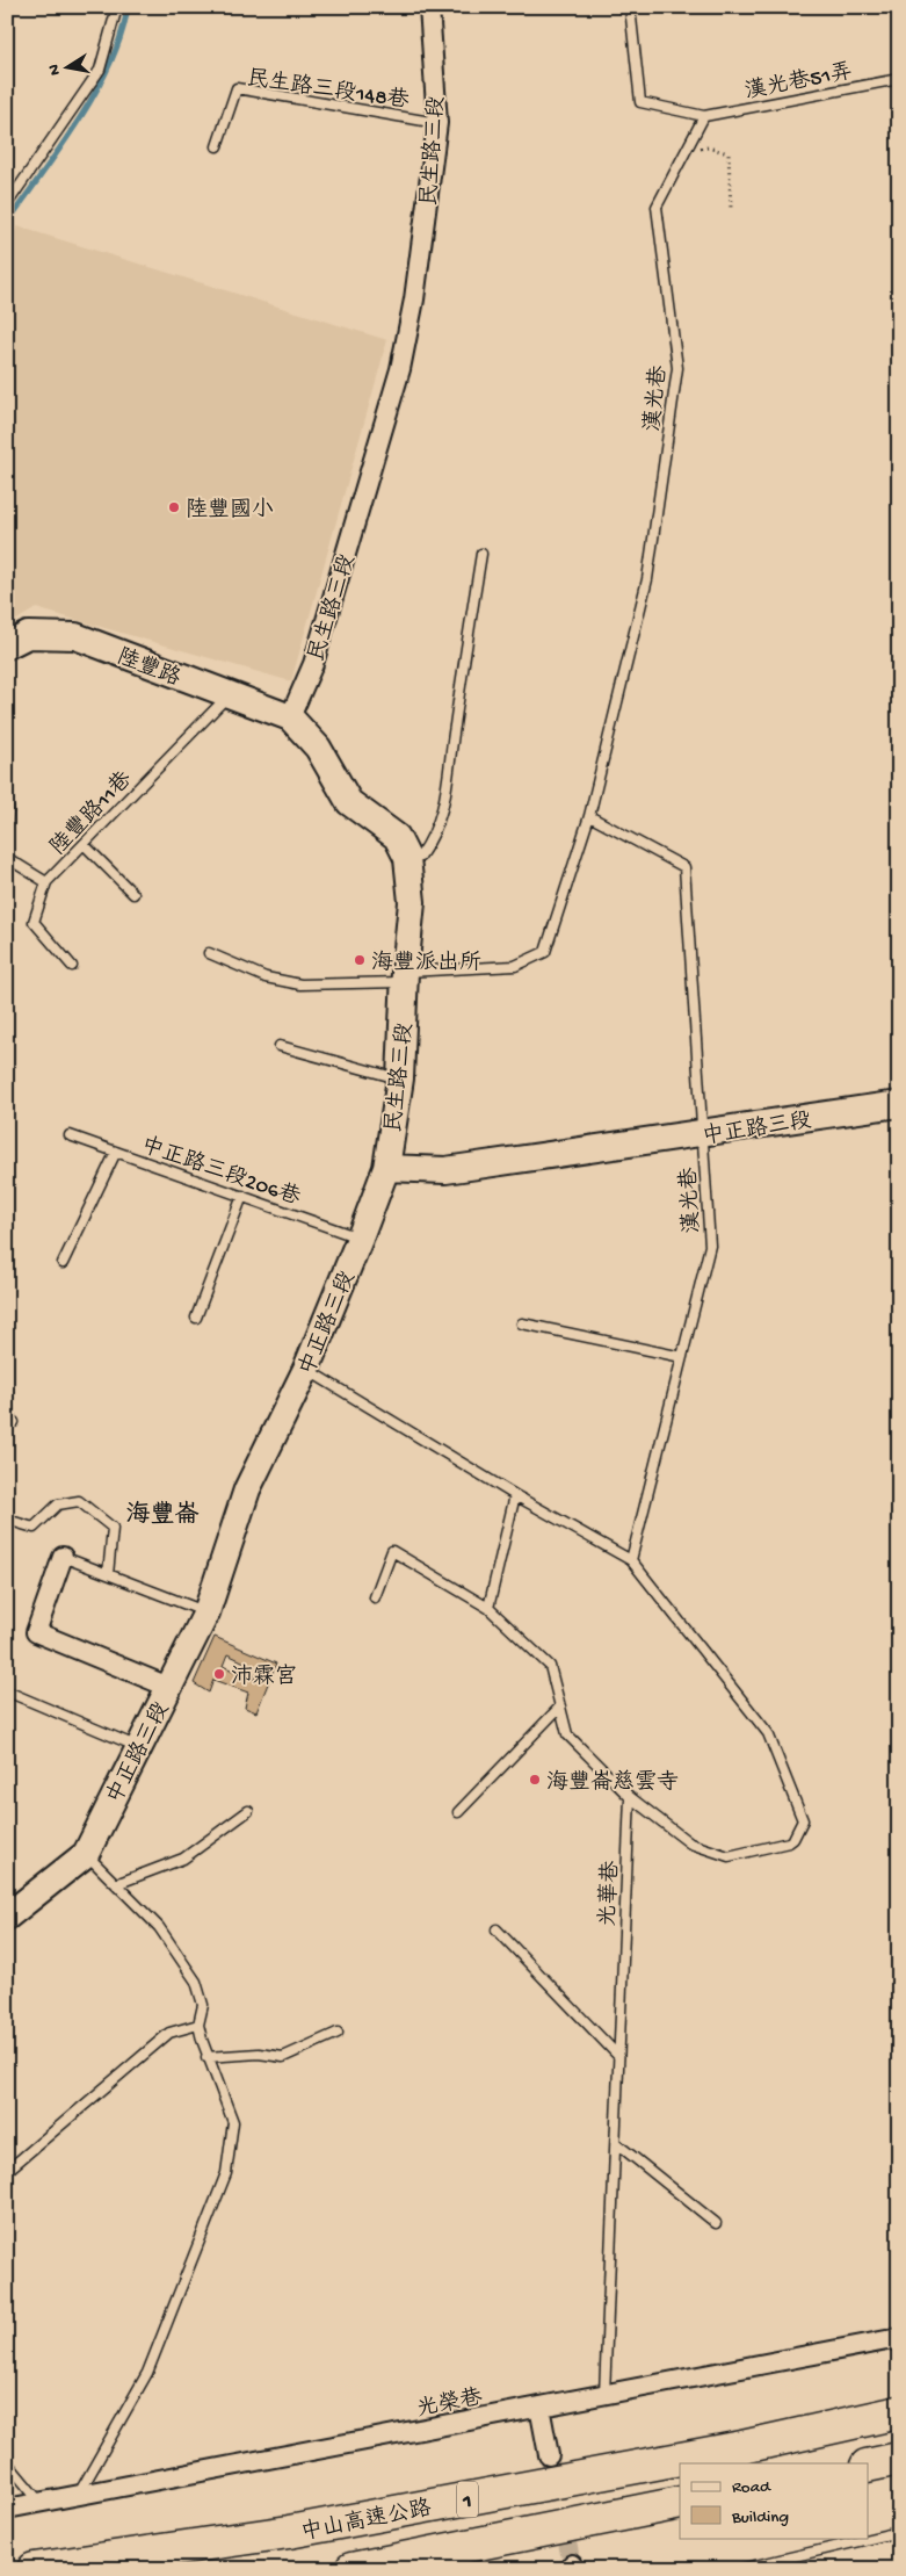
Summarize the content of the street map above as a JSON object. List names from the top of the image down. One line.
{"streets":{"highway":["1","中山高速公路"],"street":["民生路三段","陸豐路","中正路三段","光榮巷"],"lane":["漢光巷51弄","民生路三段148巷","漢光巷","陸豐路11巷","中正路三段206巷","光華巷"]},"crossings":[["漢光巷51弄","漢光巷"],["民生路三段148巷","民生路三段"],["民生路三段","漢光巷"],["民生路三段","陸豐路"],["民生路三段","中正路三段"],["漢光巷","中正路三段"],["陸豐路","陸豐路11巷"],["中正路三段","中正路三段206巷"],["光華巷","光榮巷"]],"districts":["海豐崙"],"places":["陸豐國小","海豐派出所","沛霖宮","海豐崙慈雲寺"],"legend":["Road","Building"],"north":"left"}
